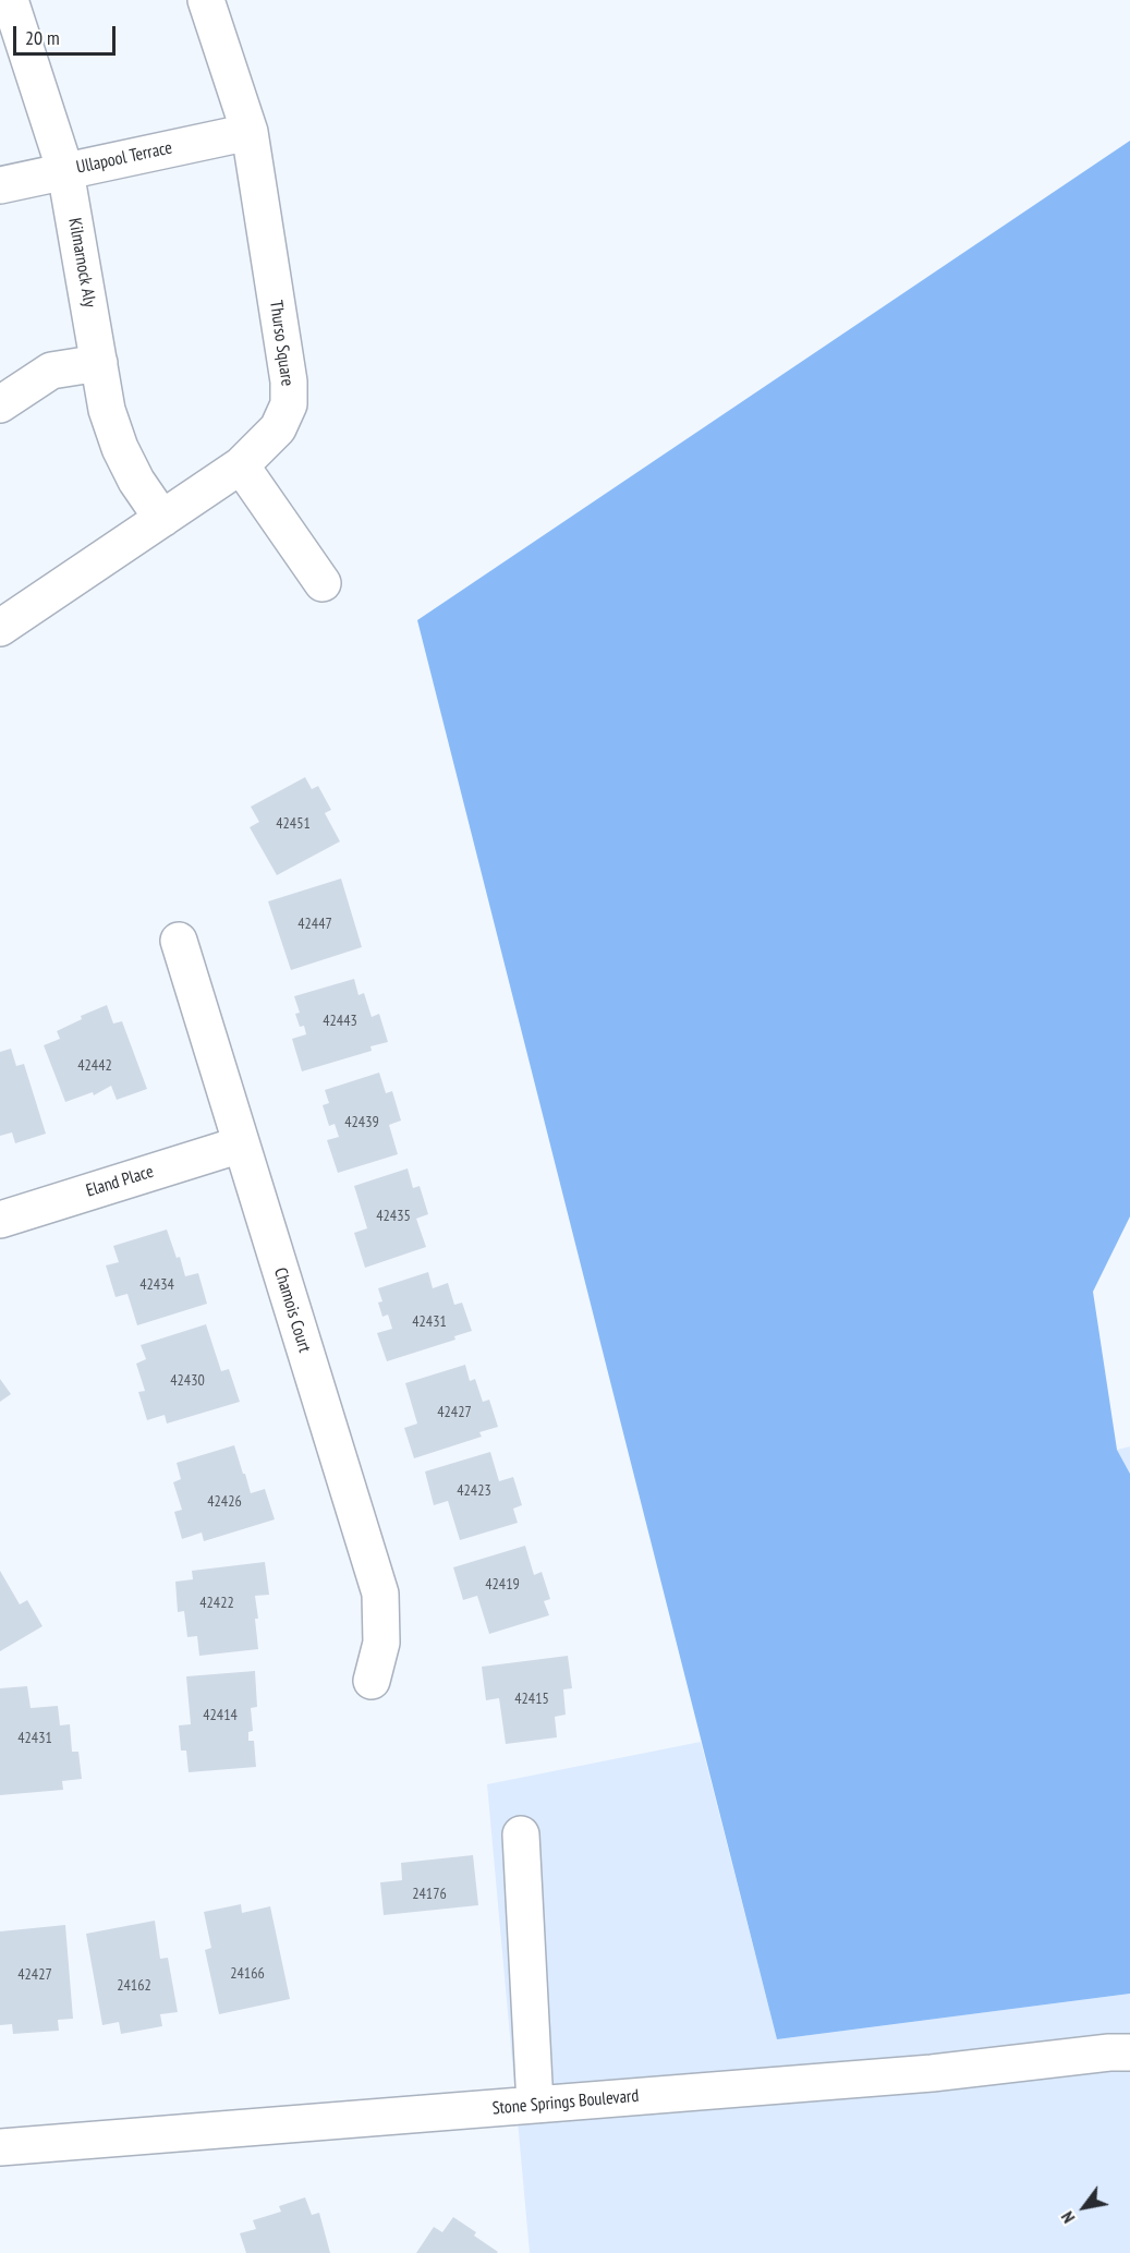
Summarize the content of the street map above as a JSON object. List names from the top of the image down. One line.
{"streets":{"street":["Ullapool Terrace","Kilmarnock Aly","Thurso Square","Eland Place","Chamois Court","Stone Springs Boulevard"]},"crossings":[["Ullapool Terrace","Kilmarnock Aly"],["Ullapool Terrace","Thurso Square"],["Kilmarnock Aly","Thurso Square"],["Eland Place","Chamois Court"]],"house_numbers":["42451","42447","42443","42442","42439","42435","42434","42431","42430","42427","42423","42426","42419","42422","42415","42414","42431","24176","24166","42427","24162"],"scale_bar":"20 m","north":"bottom left"}
